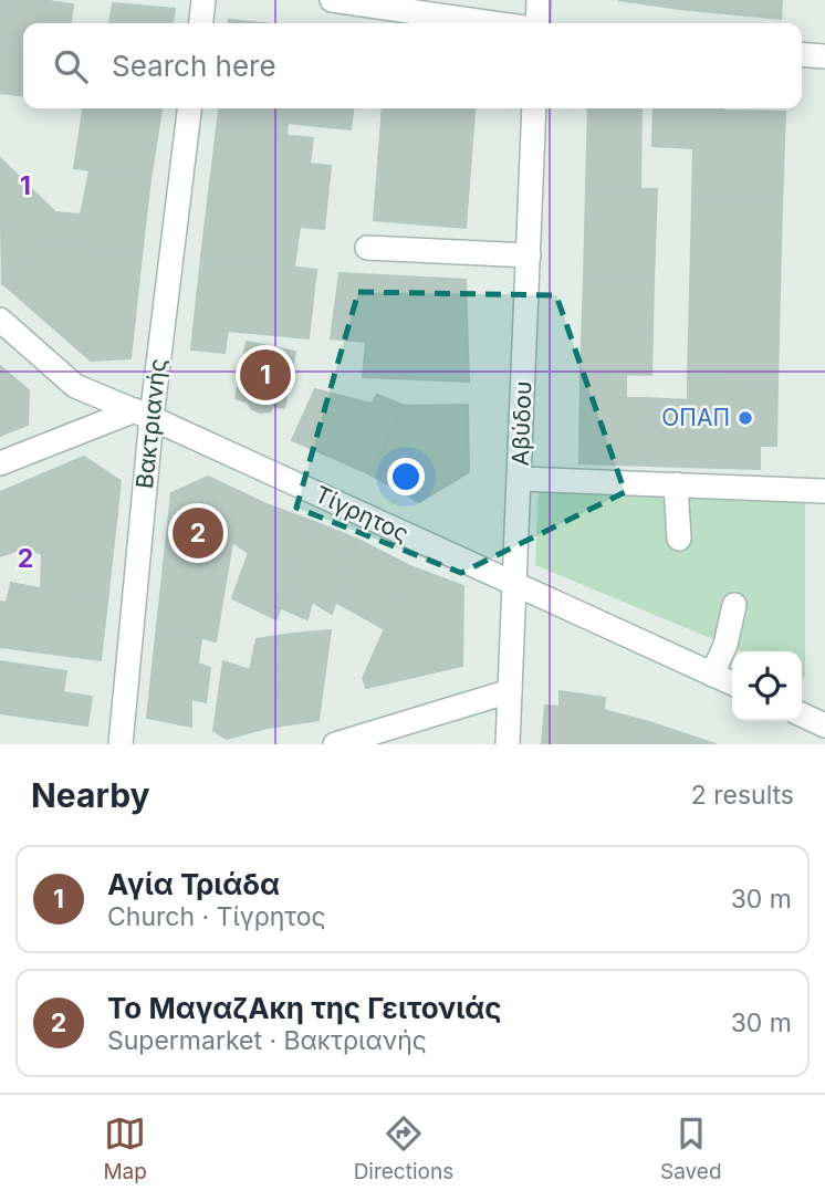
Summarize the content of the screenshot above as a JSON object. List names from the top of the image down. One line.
{"streets":{"street":["Βακτριανής","Αβύδου","Τίγρητος"]},"crossings":[["Βακτριανής","Τίγρητος"],["Αβύδου","Τίγρητος"]],"places":["ΟΠΑΠ"],"page":{"search":"Search here","pins":["1","2"],"heading":["Nearby","2 results"],"list":[{"mark":"1","name":"Αγία Τριάδα","note":"Church · Τίγρητος","value":"30 m"},{"mark":"2","name":"Το ΜαγαζΑκη της Γειτονιάς","note":"Supermarket · Βακτριανής","value":"30 m"}],"nav":["Map","Directions","Saved"]},"grid":{"rows":["1","2"]}}
